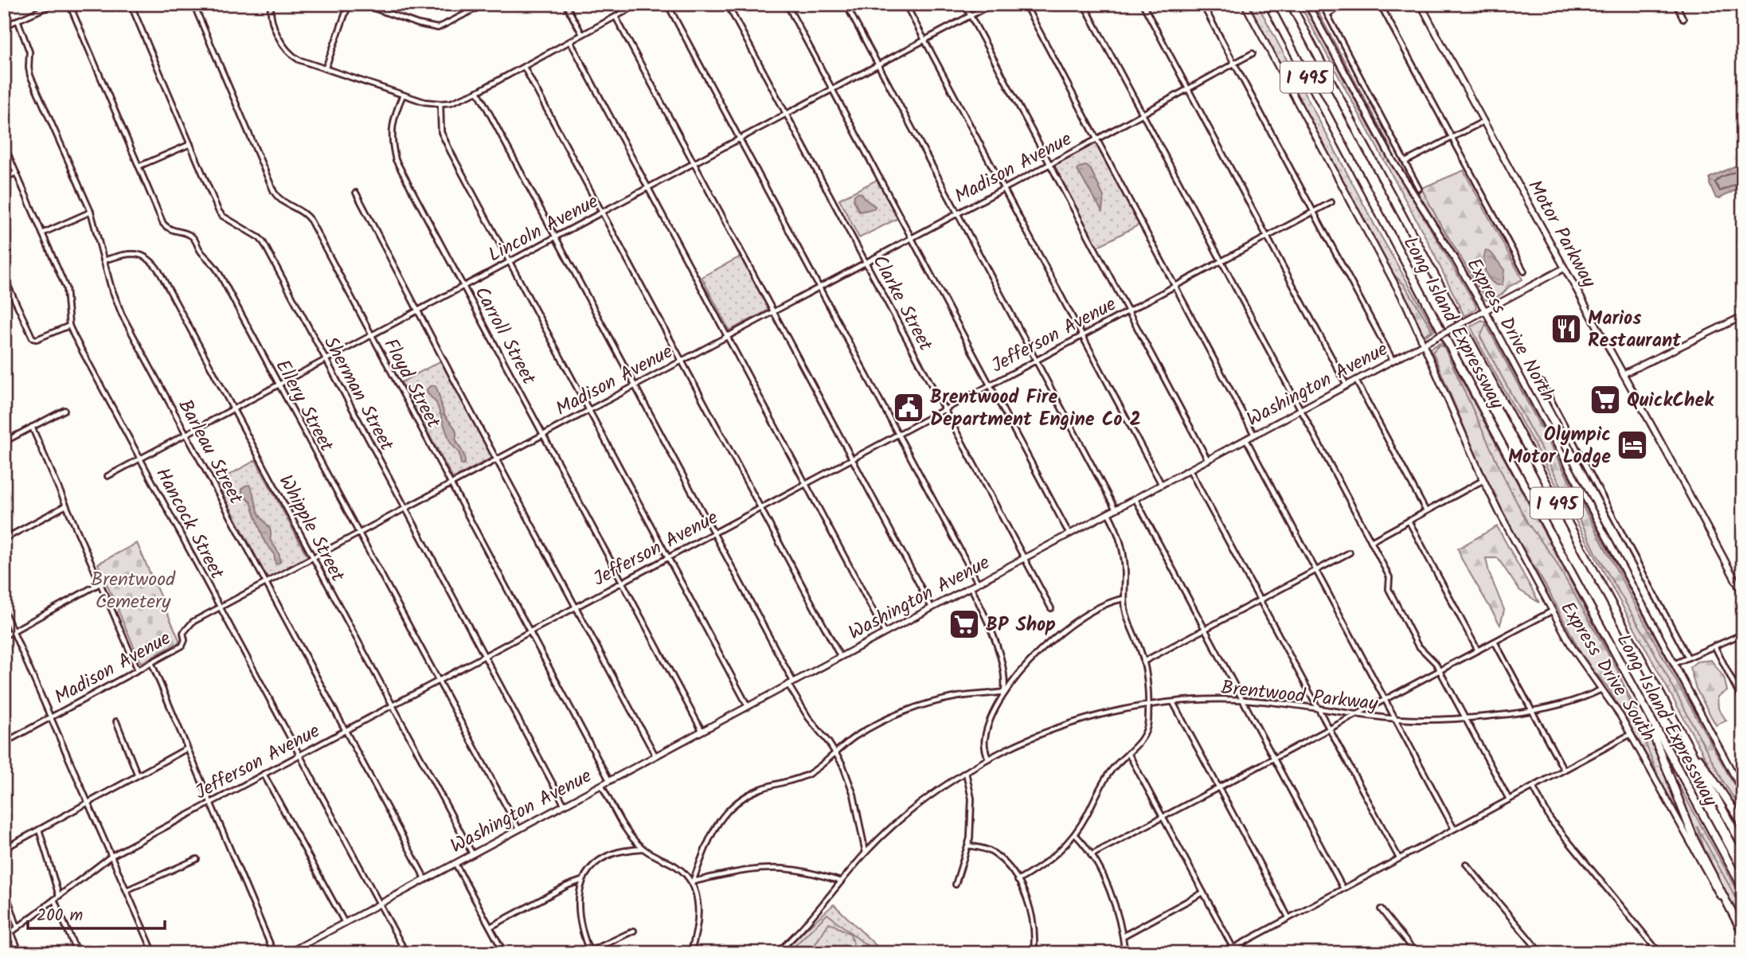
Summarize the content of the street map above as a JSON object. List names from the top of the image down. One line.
{"streets":{"highway":["I 495","Long Island Expressway"],"main road":["Motor Parkway","Express Drive North","Washington Avenue","Express Drive South"],"street":["Madison Avenue","Lincoln Avenue","Clarke Street","Jefferson Avenue","Carroll Street","Floyd Street","Sherman Street","Ellery Street","Barleau Street","Hancock Street","Whipple Street","Brentwood Parkway"]},"crossings":[["Madison Avenue","Clarke Street"],["Madison Avenue","Carroll Street"],["Madison Avenue","Floyd Street"],["Madison Avenue","Sherman Street"],["Madison Avenue","Ellery Street"],["Madison Avenue","Barleau Street"],["Madison Avenue","Hancock Street"],["Madison Avenue","Whipple Street"],["Lincoln Avenue","Clarke Street"],["Lincoln Avenue","Carroll Street"],["Lincoln Avenue","Floyd Street"],["Lincoln Avenue","Sherman Street"],["Lincoln Avenue","Ellery Street"],["Lincoln Avenue","Barleau Street"],["Lincoln Avenue","Hancock Street"],["Lincoln Avenue","Whipple Street"],["Motor Parkway","Washington Avenue"],["Clarke Street","Jefferson Avenue"],["Clarke Street","Washington Avenue"],["Express Drive North","Washington Avenue"],["Jefferson Avenue","Carroll Street"],["Jefferson Avenue","Floyd Street"],["Jefferson Avenue","Sherman Street"],["Jefferson Avenue","Ellery Street"],["Jefferson Avenue","Barleau Street"],["Jefferson Avenue","Hancock Street"],["Jefferson Avenue","Whipple Street"],["Carroll Street","Washington Avenue"],["Floyd Street","Washington Avenue"],["Washington Avenue","Sherman Street"],["Washington Avenue","Ellery Street"],["Washington Avenue","Barleau Street"],["Washington Avenue","Hancock Street"],["Washington Avenue","Whipple Street"],["Washington Avenue","Express Drive South"],["Barleau Street","Whipple Street"],["Express Drive South","Brentwood Parkway"]],"parks":["Brentwood Cemetery"],"places":{"restaurant":["Marios Restaurant"],"supermarket":["QuickChek","BP Shop"],"public building":["Brentwood Fire Department Engine Co 2"],"hotel":["Olympic Motor Lodge"]},"scale_bar":"200 m"}
